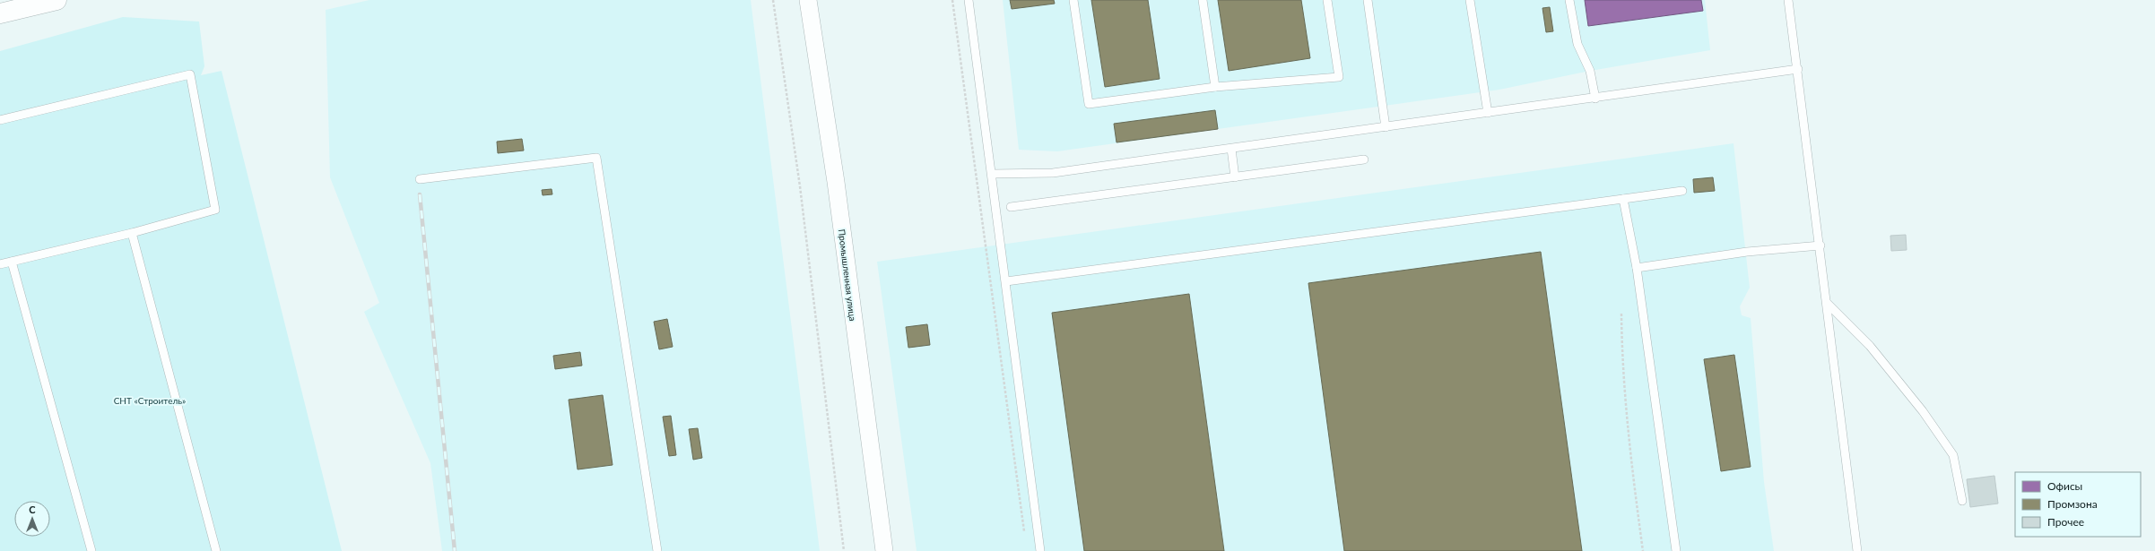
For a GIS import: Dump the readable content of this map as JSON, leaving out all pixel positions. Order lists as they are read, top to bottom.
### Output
{
  "streets": {
    "street": ["Промышленная улица"]
  },
  "parks": ["СНТ «Строитель»"],
  "legend": ["Офисы", "Промзона", "Прочее"],
  "north": "top"
}
